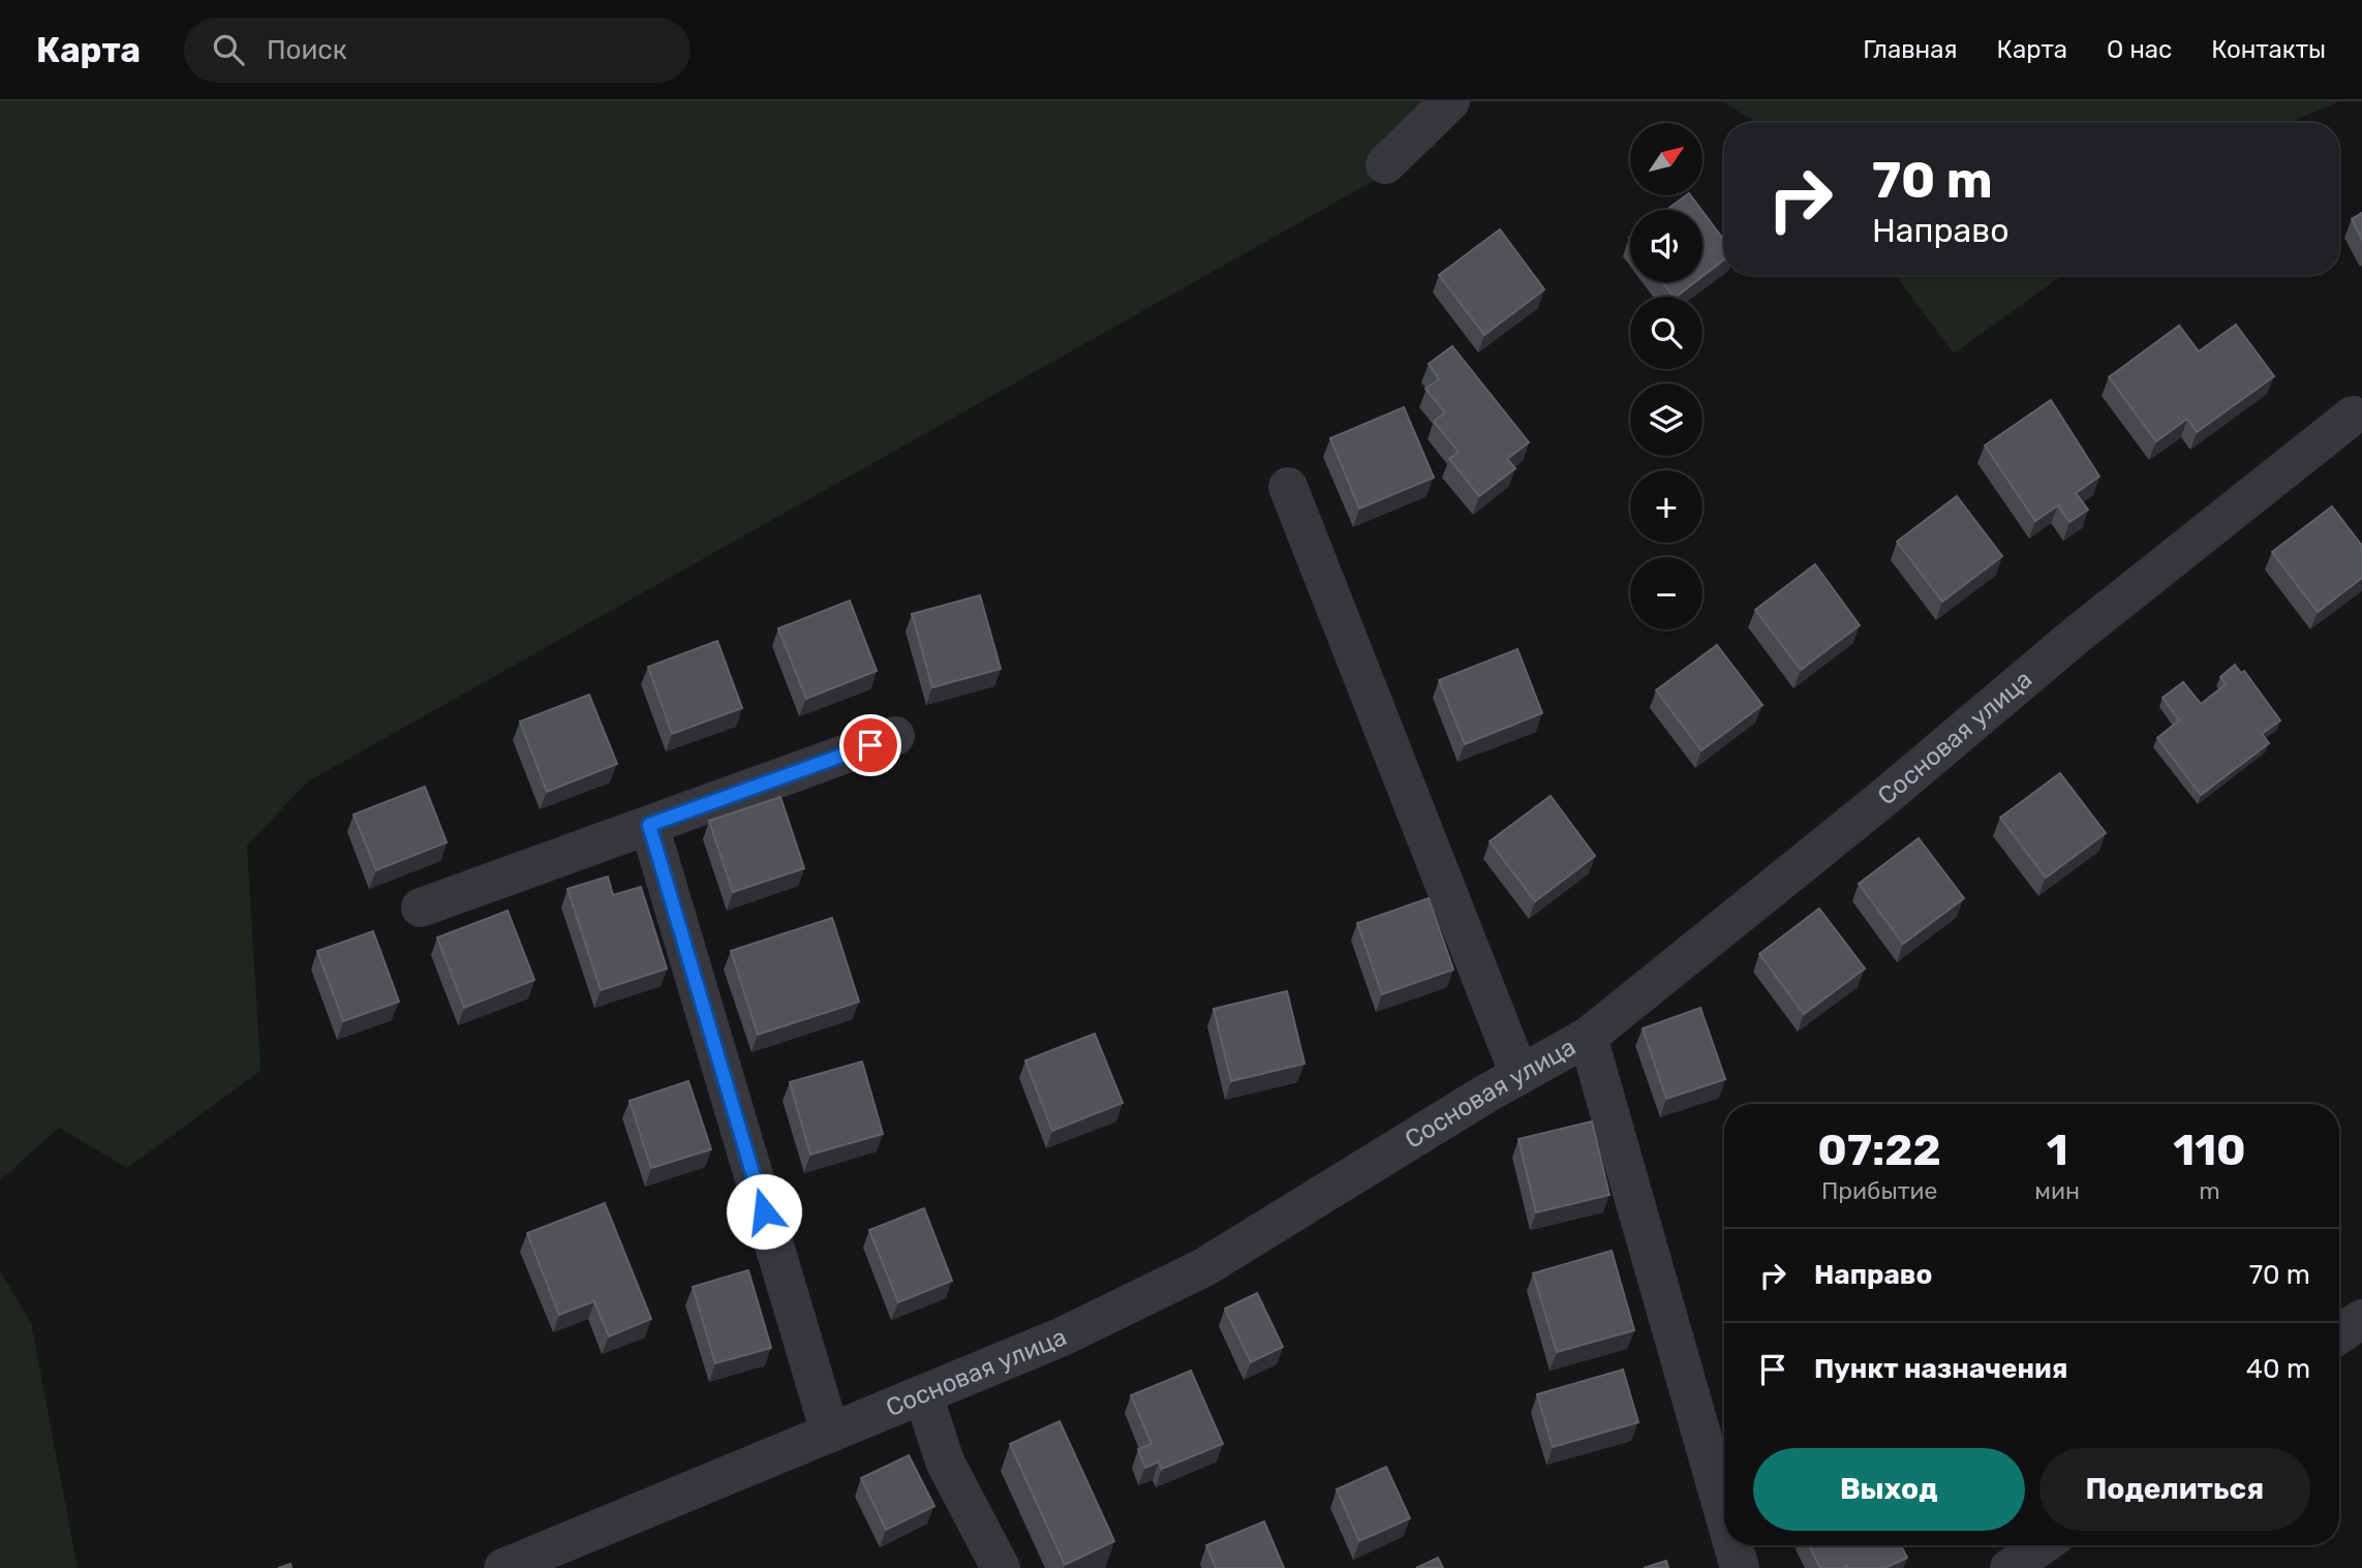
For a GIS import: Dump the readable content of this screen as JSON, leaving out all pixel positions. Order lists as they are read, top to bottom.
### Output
{
  "streets": {
    "street": ["Сосновая улица"]
  },
  "north": "top right",
  "page": {
    "header": "Карта",
    "search": "Поиск",
    "nav": [
      "Главная",
      "Карта",
      "О нас",
      "Контакты"
    ],
    "map_buttons": ["+", "−"],
    "turn": ["70 m", "Направо"],
    "eta": [
      "07:22",
      "Прибытие",
      "1",
      "мин",
      "110",
      "m"
    ],
    "list": [
      {
        "name": "Направо",
        "value": "70 m"
      },
      {
        "name": "Пункт назначения",
        "value": "40 m"
      }
    ],
    "buttons": ["Выход", "Поделиться"]
  }
}
